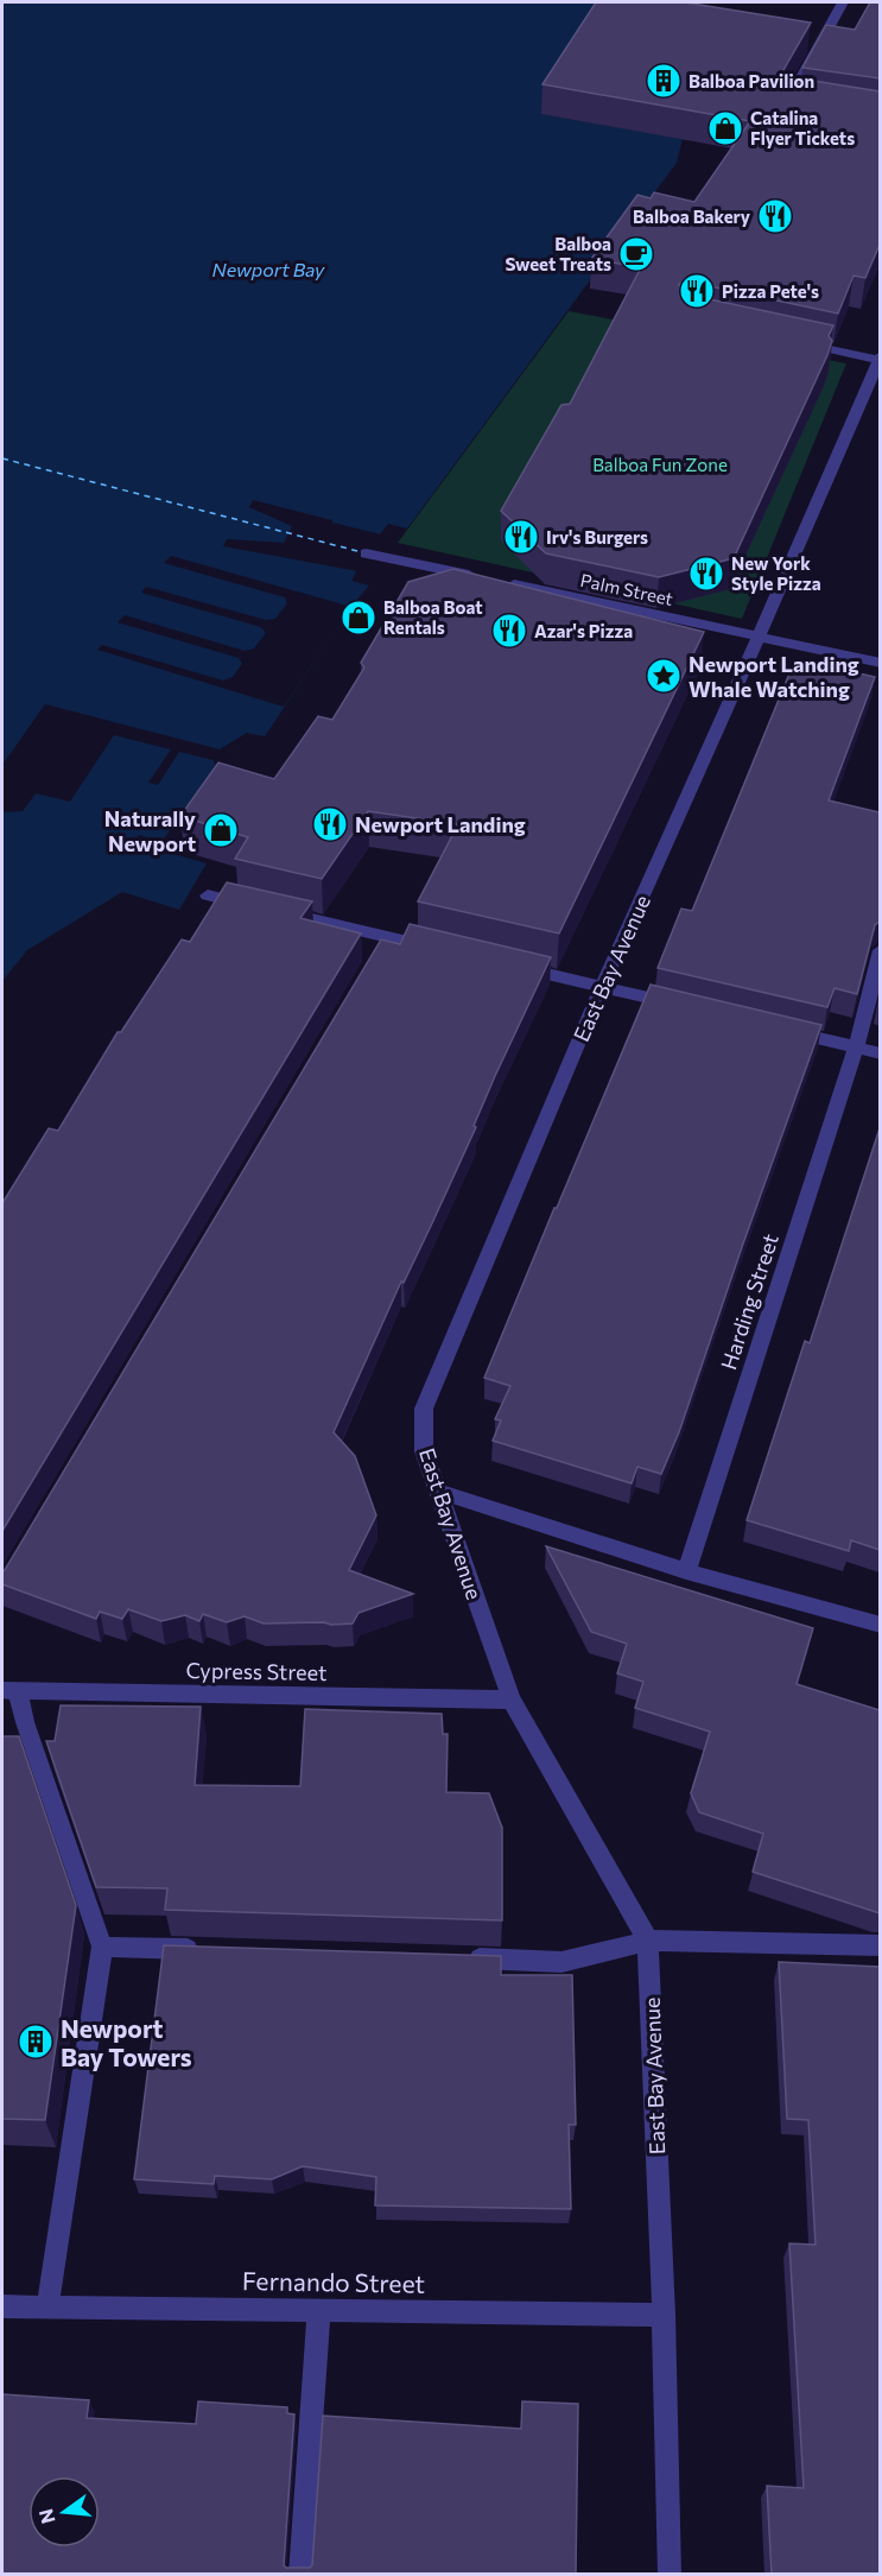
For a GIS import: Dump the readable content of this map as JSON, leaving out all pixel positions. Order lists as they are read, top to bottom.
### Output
{
  "streets": {
    "street": [
      "Palm Street",
      "East Bay Avenue",
      "Harding Street",
      "Cypress Street",
      "Fernando Street"
    ]
  },
  "crossings": [
    ["Palm Street", "East Bay Avenue"],
    ["East Bay Avenue", "Cypress Street"],
    ["East Bay Avenue", "Fernando Street"]
  ],
  "water": ["Newport Bay"],
  "parks": ["Balboa Fun Zone"],
  "places": {
    "building": ["Balboa Pavilion", "Newport Bay Towers"],
    "shop": ["Catalina Flyer Tickets", "Balboa Boat Rentals", "Naturally Newport"],
    "restaurant": [
      "Balboa Bakery",
      "Pizza Pete's",
      "Irv's Burgers",
      "New York Style Pizza",
      "Azar's Pizza",
      "Newport Landing"
    ],
    "cafe": ["Balboa Sweet Treats"],
    "place": ["Newport Landing Whale Watching"]
  },
  "north": "left"
}
